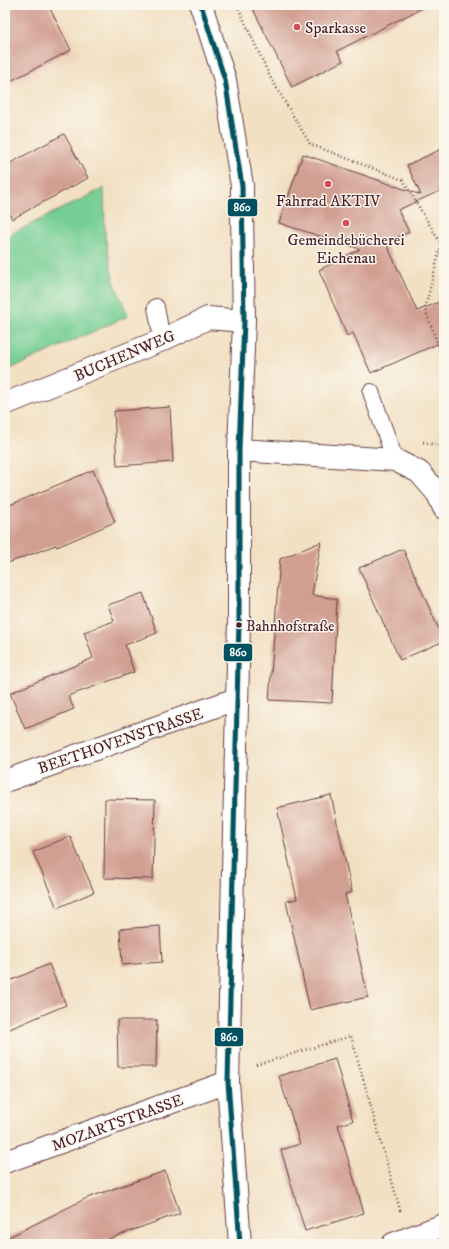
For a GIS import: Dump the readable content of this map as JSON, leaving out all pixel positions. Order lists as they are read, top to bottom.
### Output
{
  "streets": {
    "main road": ["BUCHENWEG", "BEETHOVENSTRASSE", "MOZARTSTRASSE"]
  },
  "places": [
    "Sparkasse",
    "Fahrrad AKTIV",
    "Gemeindebücherei Eichenau",
    "Bahnhofstraße"
  ],
  "lines": ["transit line 860"]
}
